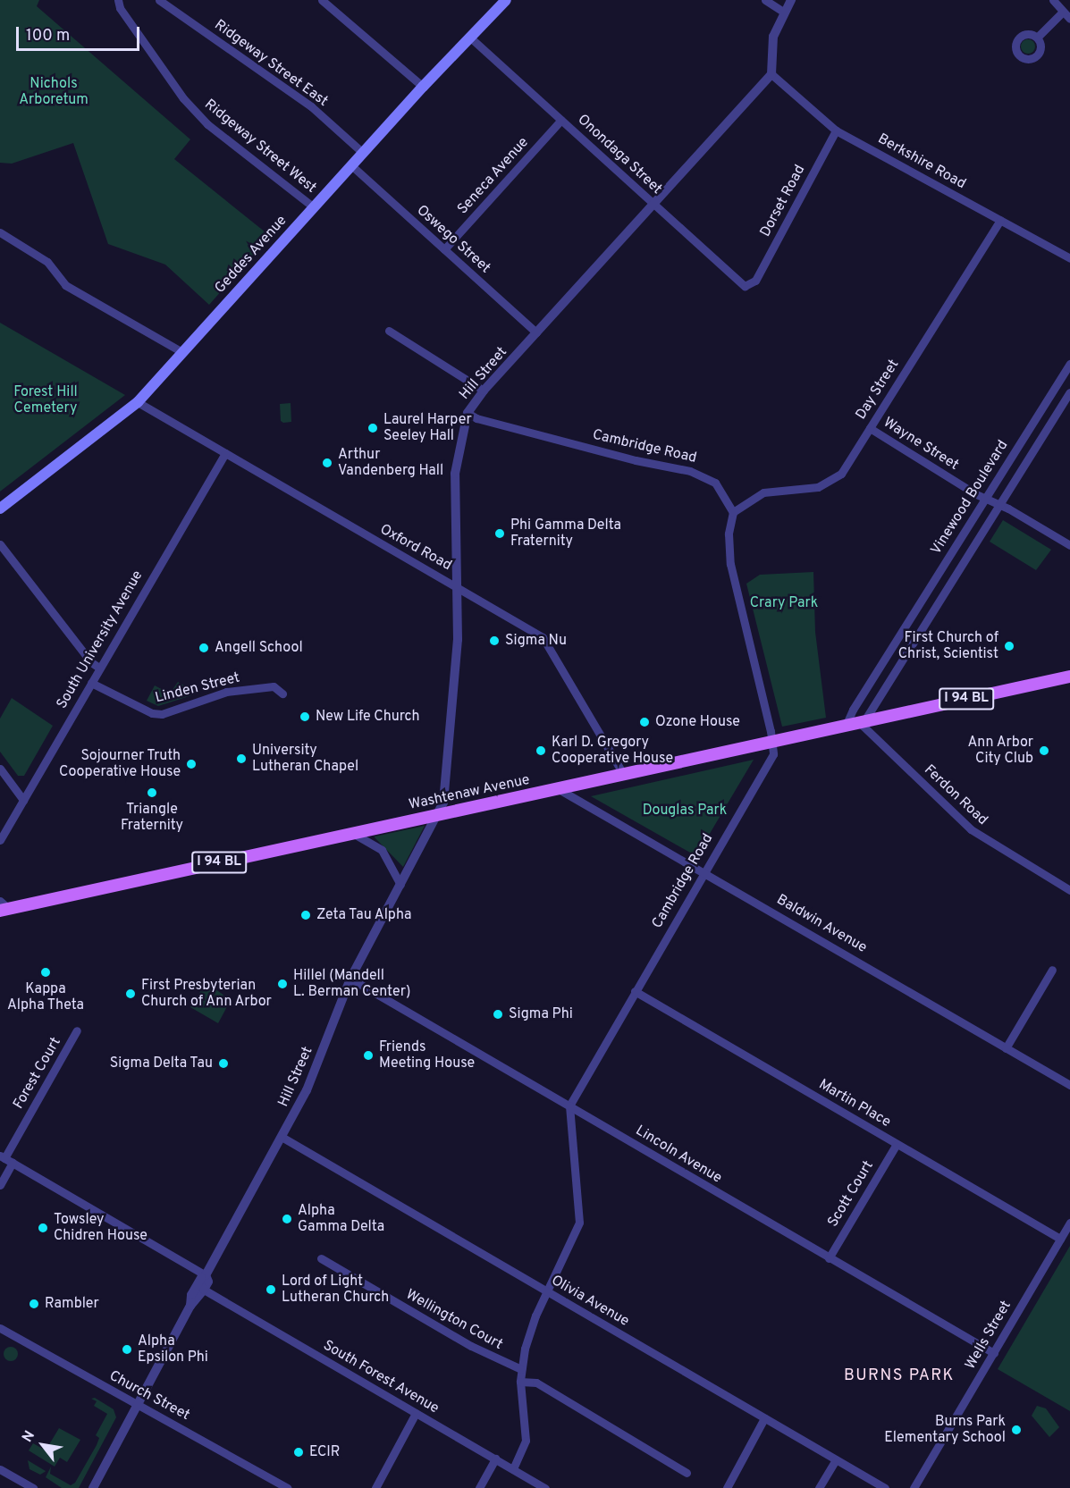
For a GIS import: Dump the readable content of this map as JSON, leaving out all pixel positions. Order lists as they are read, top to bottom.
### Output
{
  "streets": {
    "main road": ["Geddes Avenue", "I 94 BL", "Washtenaw Avenue"],
    "street": [
      "Ridgeway Street East",
      "Ridgeway Street West",
      "Onondaga Street",
      "Berkshire Road",
      "Seneca Avenue",
      "Dorset Road",
      "Oswego Street",
      "Hill Street",
      "Day Street",
      "Wayne Street",
      "Cambridge Road",
      "Vinewood Boulevard",
      "Oxford Road",
      "South University Avenue",
      "Linden Street",
      "Ferdon Road",
      "Baldwin Avenue",
      "Forest Court",
      "Martin Place",
      "Lincoln Avenue",
      "Scott Court",
      "Olivia Avenue",
      "Wellington Court",
      "Wells Street",
      "South Forest Avenue",
      "Church Street"
    ]
  },
  "crossings": [
    ["Ridgeway Street East", "Geddes Avenue"],
    ["Ridgeway Street West", "Geddes Avenue"],
    ["Onondaga Street", "Seneca Avenue"],
    ["Onondaga Street", "Dorset Road"],
    ["Onondaga Street", "Geddes Avenue"],
    ["Onondaga Street", "Hill Street"],
    ["Berkshire Road", "Dorset Road"],
    ["Berkshire Road", "Hill Street"],
    ["Berkshire Road", "Day Street"],
    ["Seneca Avenue", "Oswego Street"],
    ["Oswego Street", "Geddes Avenue"],
    ["Oswego Street", "Hill Street"],
    ["Geddes Avenue", "Oxford Road"],
    ["Hill Street", "Cambridge Road"],
    ["Hill Street", "Oxford Road"],
    ["Hill Street", "Washtenaw Avenue"],
    ["Hill Street", "Lincoln Avenue"],
    ["Hill Street", "Olivia Avenue"],
    ["Hill Street", "South Forest Avenue"],
    ["Hill Street", "Church Street"],
    ["Day Street", "Wayne Street"],
    ["Day Street", "Cambridge Road"],
    ["Wayne Street", "Vinewood Boulevard"],
    ["Cambridge Road", "Washtenaw Avenue"],
    ["Cambridge Road", "Baldwin Avenue"],
    ["Cambridge Road", "Martin Place"],
    ["Cambridge Road", "Lincoln Avenue"],
    ["Vinewood Boulevard", "Washtenaw Avenue"],
    ["Vinewood Boulevard", "Ferdon Road"],
    ["Oxford Road", "South University Avenue"],
    ["Oxford Road", "Washtenaw Avenue"],
    ["South University Avenue", "Linden Street"],
    ["Washtenaw Avenue", "Ferdon Road"],
    ["Washtenaw Avenue", "Baldwin Avenue"],
    ["Martin Place", "Scott Court"],
    ["Martin Place", "Wells Street"],
    ["Lincoln Avenue", "Scott Court"],
    ["Lincoln Avenue", "Wells Street"]
  ],
  "districts": ["BURNS PARK"],
  "parks": [
    "Nichols Arboretum",
    "Forest Hill Cemetery",
    "Crary Park",
    "Douglas Park"
  ],
  "places": [
    "Laurel Harper Seeley Hall",
    "Arthur Vandenberg Hall",
    "Phi Gamma Delta Fraternity",
    "Sigma Nu",
    "First Church of Christ, Scientist",
    "Angell School",
    "New Life Church",
    "Ozone House",
    "Karl D. Gregory Cooperative House",
    "Ann Arbor City Club",
    "University Lutheran Chapel",
    "Sojourner Truth Cooperative House",
    "Triangle Fraternity",
    "Zeta Tau Alpha",
    "Kappa Alpha Theta",
    "Hillel (Mandell L. Berman Center)",
    "First Presbyterian Church of Ann Arbor",
    "Sigma Phi",
    "Friends Meeting House",
    "Sigma Delta Tau",
    "Alpha Gamma Delta",
    "Towsley Chidren House",
    "Lord of Light Lutheran Church",
    "Rambler",
    "Alpha Epsilon Phi",
    "Burns Park Elementary School",
    "ECIR"
  ],
  "scale_bar": "100 m",
  "north": "top left"
}
